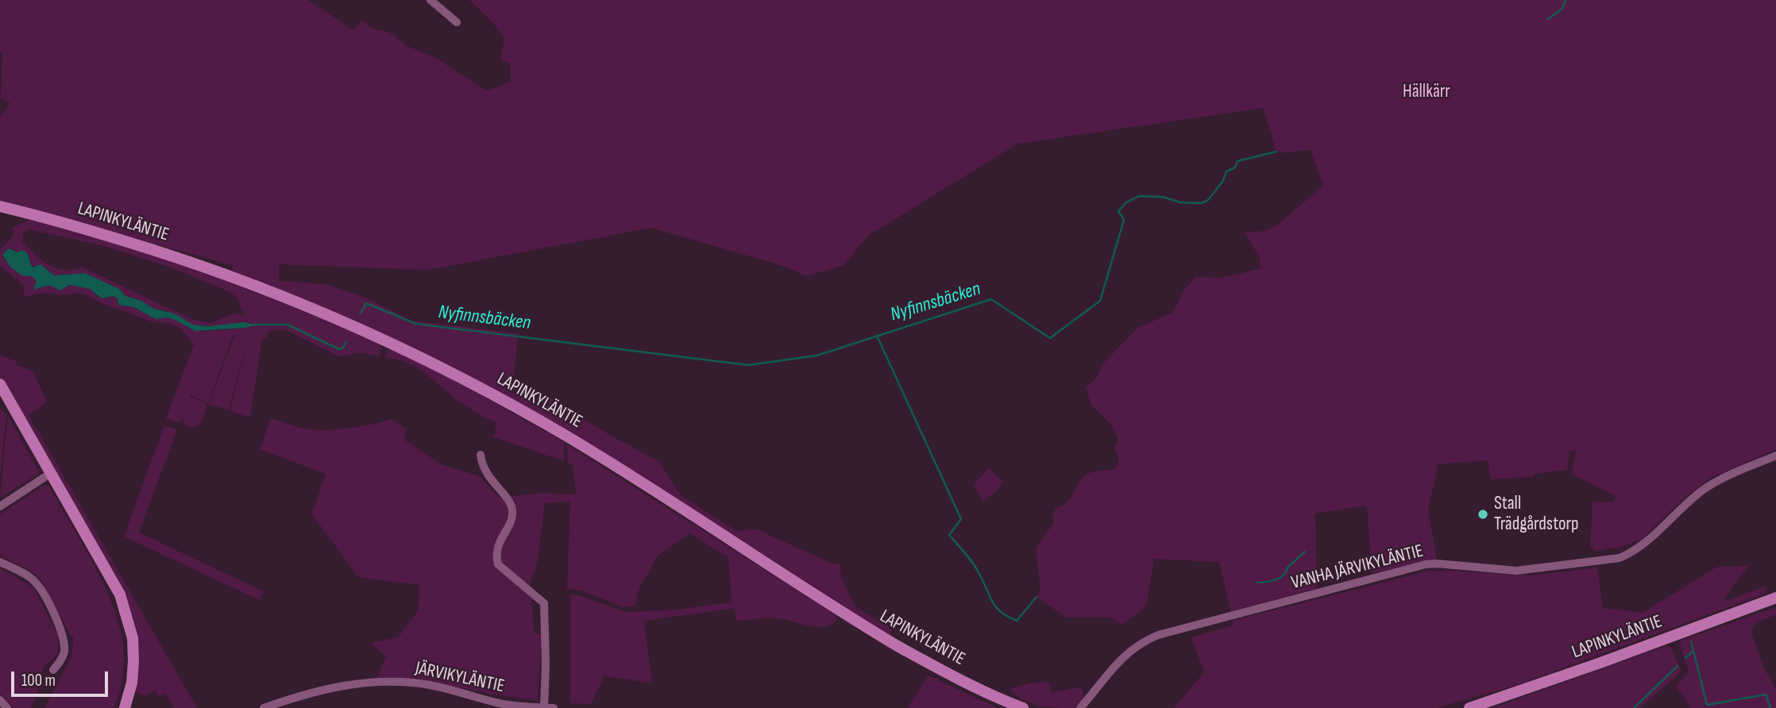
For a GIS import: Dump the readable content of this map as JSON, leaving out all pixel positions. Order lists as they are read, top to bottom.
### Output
{
  "streets": {
    "main road": ["LAPINKYLÄNTIE"],
    "street": ["VANHA JÄRVIKYLÄNTIE", "JÄRVIKYLÄNTIE"]
  },
  "water": ["Nyfinnsbäcken"],
  "parks": ["Hällkärr"],
  "places": ["Stall Trädgårdstorp"],
  "scale_bar": "100 m"
}
